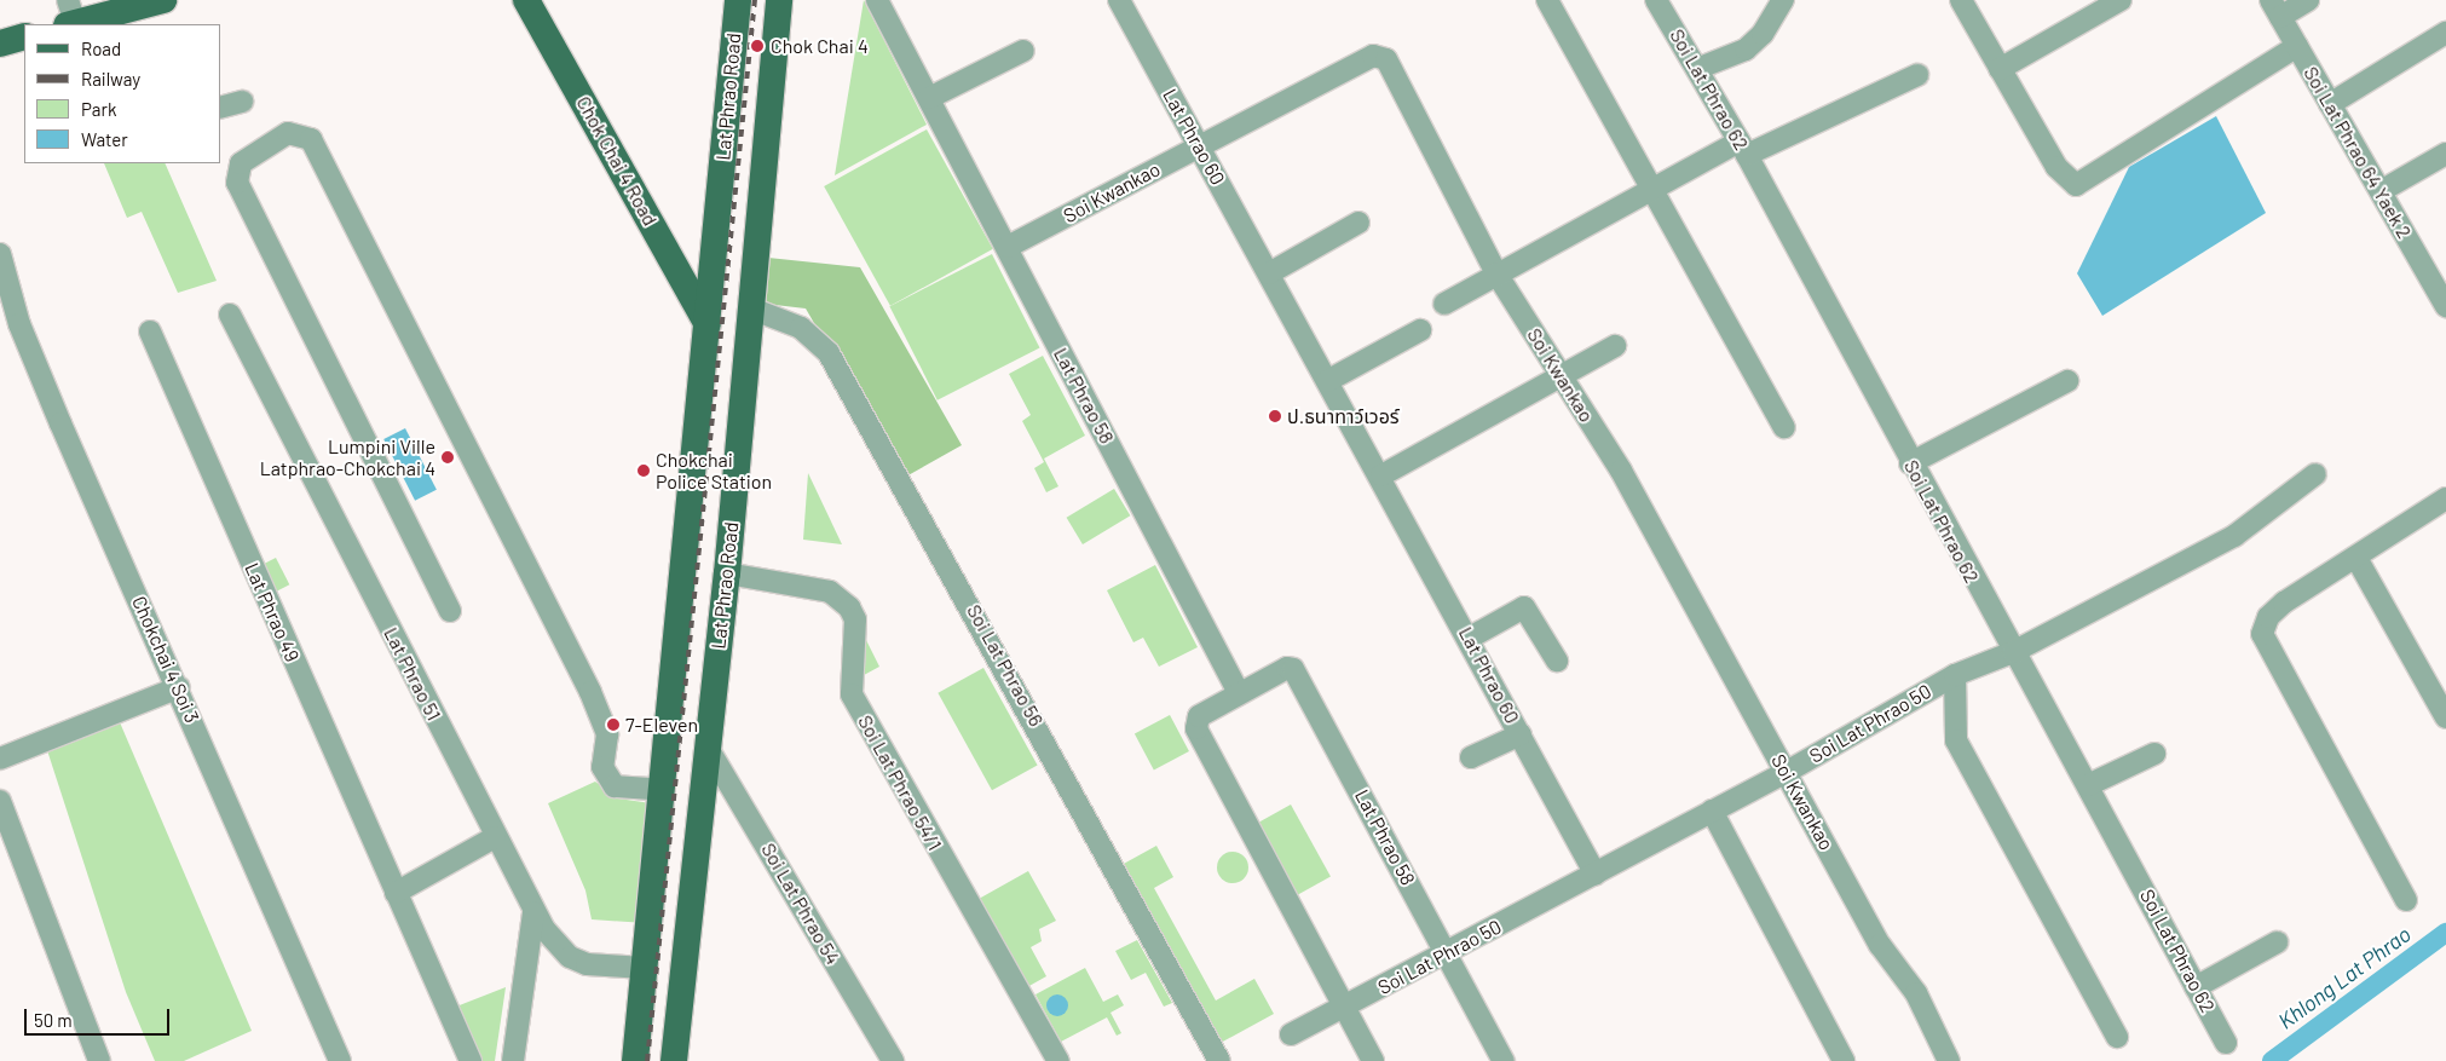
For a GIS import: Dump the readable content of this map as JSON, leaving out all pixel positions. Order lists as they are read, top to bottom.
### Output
{
  "streets": {
    "main road": ["Lat Phrao Road", "Chok Chai 4 Road"],
    "street": [
      "Soi Lat Phrao 62",
      "Lat Phrao 60",
      "Soi Lat Phrao 64 Yaek 2",
      "Soi Kwankao",
      "Lat Phrao 58",
      "Lat Phrao 49",
      "Chokchai 4 Soi 3",
      "Soi Lat Phrao 56",
      "Lat Phrao 51",
      "Soi Lat Phrao 50",
      "Soi Lat Phrao 54/1",
      "Soi Lat Phrao 54"
    ]
  },
  "crossings": [
    ["Soi Lat Phrao 62", "Soi Lat Phrao 50"],
    ["Lat Phrao Road", "Chok Chai 4 Road"],
    ["Lat Phrao Road", "Soi Lat Phrao 56"],
    ["Lat Phrao Road", "Lat Phrao 51"],
    ["Lat Phrao Road", "Soi Lat Phrao 54/1"],
    ["Lat Phrao Road", "Soi Lat Phrao 54"],
    ["Lat Phrao 60", "Soi Kwankao"],
    ["Lat Phrao 60", "Soi Lat Phrao 50"],
    ["Soi Kwankao", "Lat Phrao 58"],
    ["Soi Kwankao", "Soi Lat Phrao 50"],
    ["Lat Phrao 58", "Soi Lat Phrao 50"]
  ],
  "water": ["Khlong Lat Phrao"],
  "places": [
    "Chok Chai 4",
    "ป.ธนาทาว์เวอร์",
    "Lumpini Ville Latphrao-Chokchai 4",
    "Chokchai Police Station",
    "7-Eleven"
  ],
  "legend": [
    "Road",
    "Railway",
    "Park",
    "Water"
  ],
  "scale_bar": "50 m"
}
